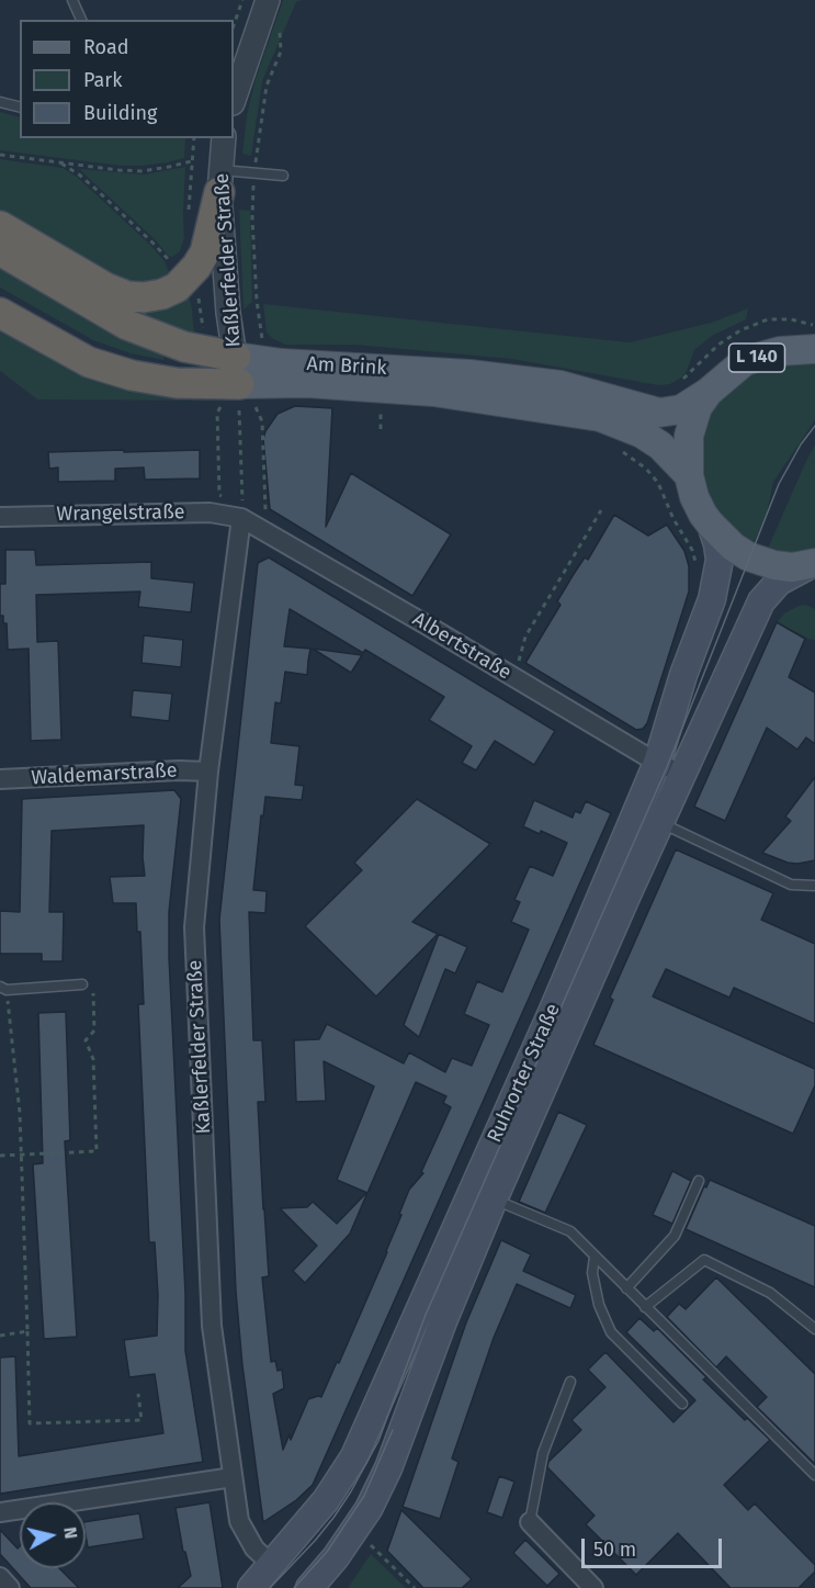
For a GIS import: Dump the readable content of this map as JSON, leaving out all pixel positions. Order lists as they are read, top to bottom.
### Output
{
  "streets": {
    "highway": ["Am Brink"],
    "main road": ["L 140", "Ruhrorter Straße"],
    "street": [
      "Kaßlerfelder Straße",
      "Wrangelstraße",
      "Albertstraße",
      "Waldemarstraße"
    ]
  },
  "crossings": [
    ["Kaßlerfelder Straße", "Am Brink"],
    ["Kaßlerfelder Straße", "Wrangelstraße"],
    ["Kaßlerfelder Straße", "Albertstraße"],
    ["Kaßlerfelder Straße", "Waldemarstraße"],
    ["Kaßlerfelder Straße", "Ruhrorter Straße"],
    ["Am Brink", "Ruhrorter Straße"],
    ["Wrangelstraße", "Albertstraße"],
    ["Albertstraße", "Ruhrorter Straße"]
  ],
  "legend": ["Road", "Park", "Building"],
  "scale_bar": "50 m",
  "north": "right"
}
